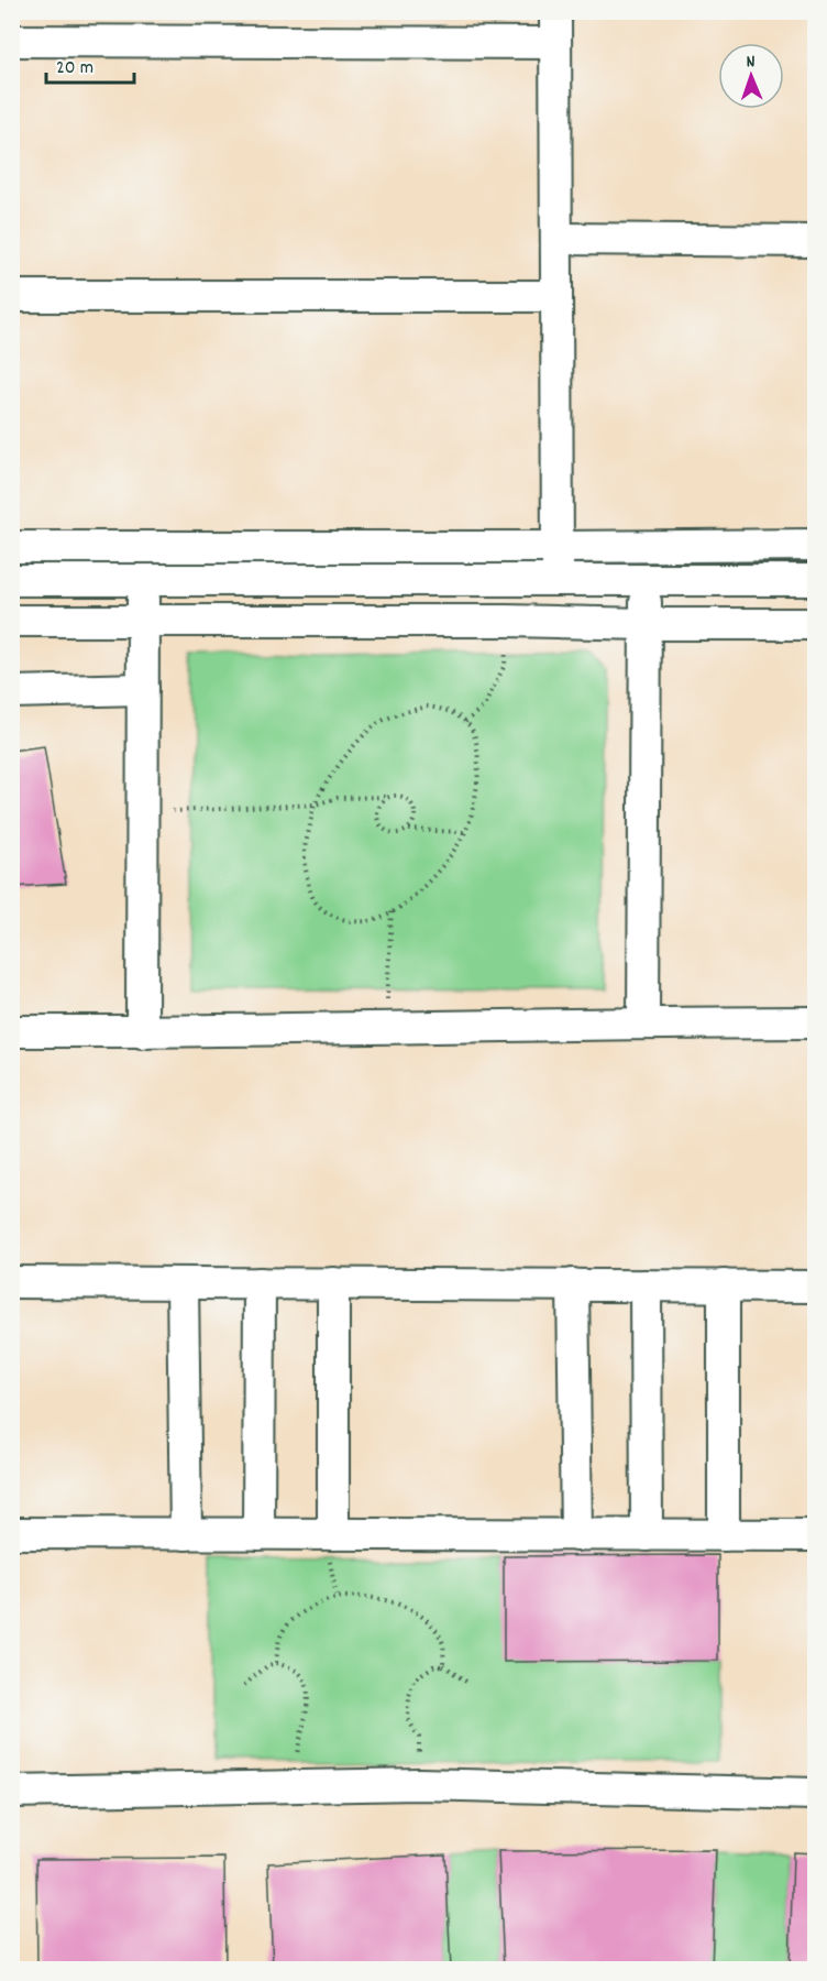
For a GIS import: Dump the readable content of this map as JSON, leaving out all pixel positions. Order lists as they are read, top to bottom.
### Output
{
  "scale_bar": "20 m",
  "north": "top"
}
